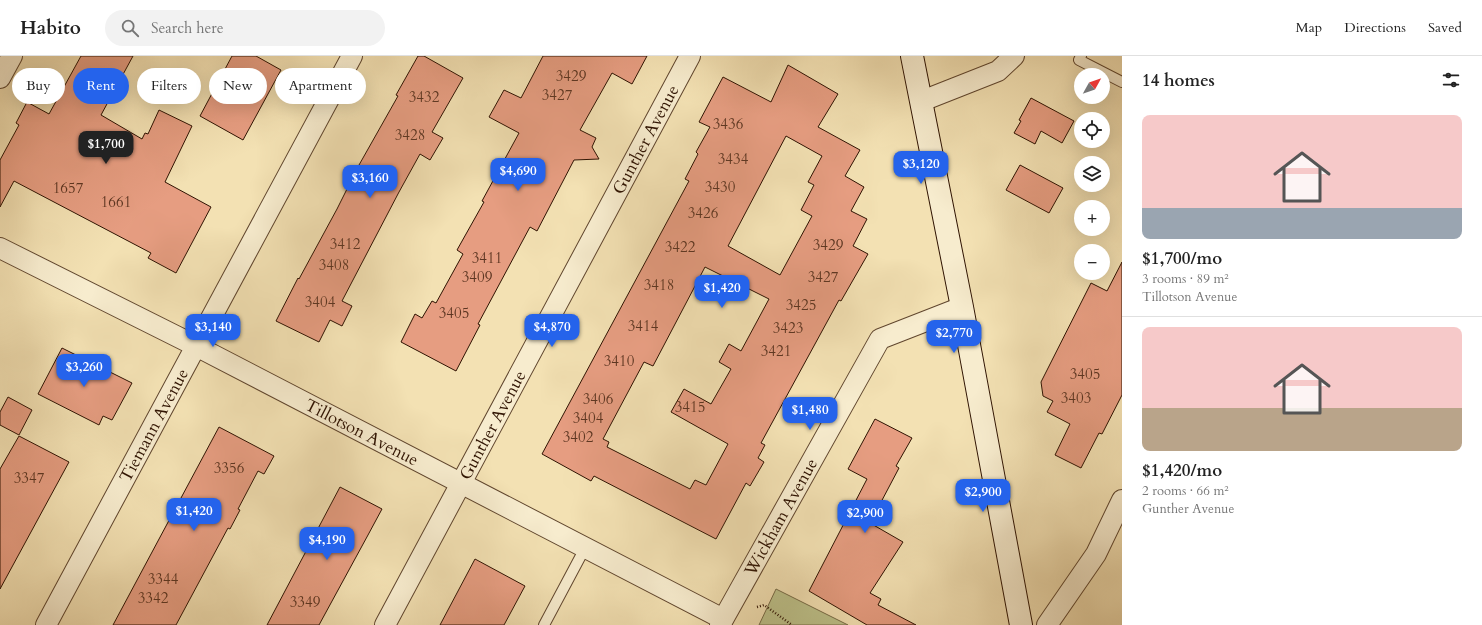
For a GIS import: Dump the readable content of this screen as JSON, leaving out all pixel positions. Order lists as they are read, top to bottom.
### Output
{
  "streets": {
    "street": [
      "Gunther Avenue",
      "Tiemann Avenue",
      "Tillotson Avenue",
      "Wickham Avenue"
    ]
  },
  "crossings": [
    ["Gunther Avenue", "Tillotson Avenue"],
    ["Tiemann Avenue", "Tillotson Avenue"],
    ["Tillotson Avenue", "Wickham Avenue"]
  ],
  "house_numbers": [
    "3429",
    "3427",
    "3432",
    "3436",
    "3428",
    "3434",
    "3430",
    "1657",
    "1661",
    "3426",
    "3412",
    "3429",
    "3422",
    "3411",
    "3408",
    "3409",
    "3427",
    "3418",
    "3404",
    "3425",
    "3405",
    "3414",
    "3423",
    "3421",
    "3410",
    "3405",
    "3403",
    "3406",
    "3415",
    "3404",
    "3402",
    "3356",
    "3347",
    "3344",
    "3342",
    "3349"
  ],
  "north": "top right",
  "page": {
    "header": "Habito",
    "search": "Search here",
    "nav": ["Map", "Directions", "Saved"],
    "heading": "14 homes",
    "map_buttons": ["+", "−"],
    "chip": [
      "Buy",
      "Rent",
      "Filters",
      "New",
      "Apartment"
    ],
    "list": [
      {
        "name": "$1,700/mo",
        "note": "3 rooms · 89 m² · Tillotson Avenue"
      },
      {
        "name": "$1,420/mo",
        "note": "2 rooms · 66 m² · Gunther Avenue"
      }
    ],
    "price": [
      "$1,700",
      "$3,120",
      "$4,690",
      "$3,160",
      "$1,420",
      "$3,140",
      "$4,870",
      "$2,770",
      "$3,260",
      "$1,480",
      "$2,900",
      "$1,420",
      "$2,900",
      "$4,190"
    ]
  }
}
